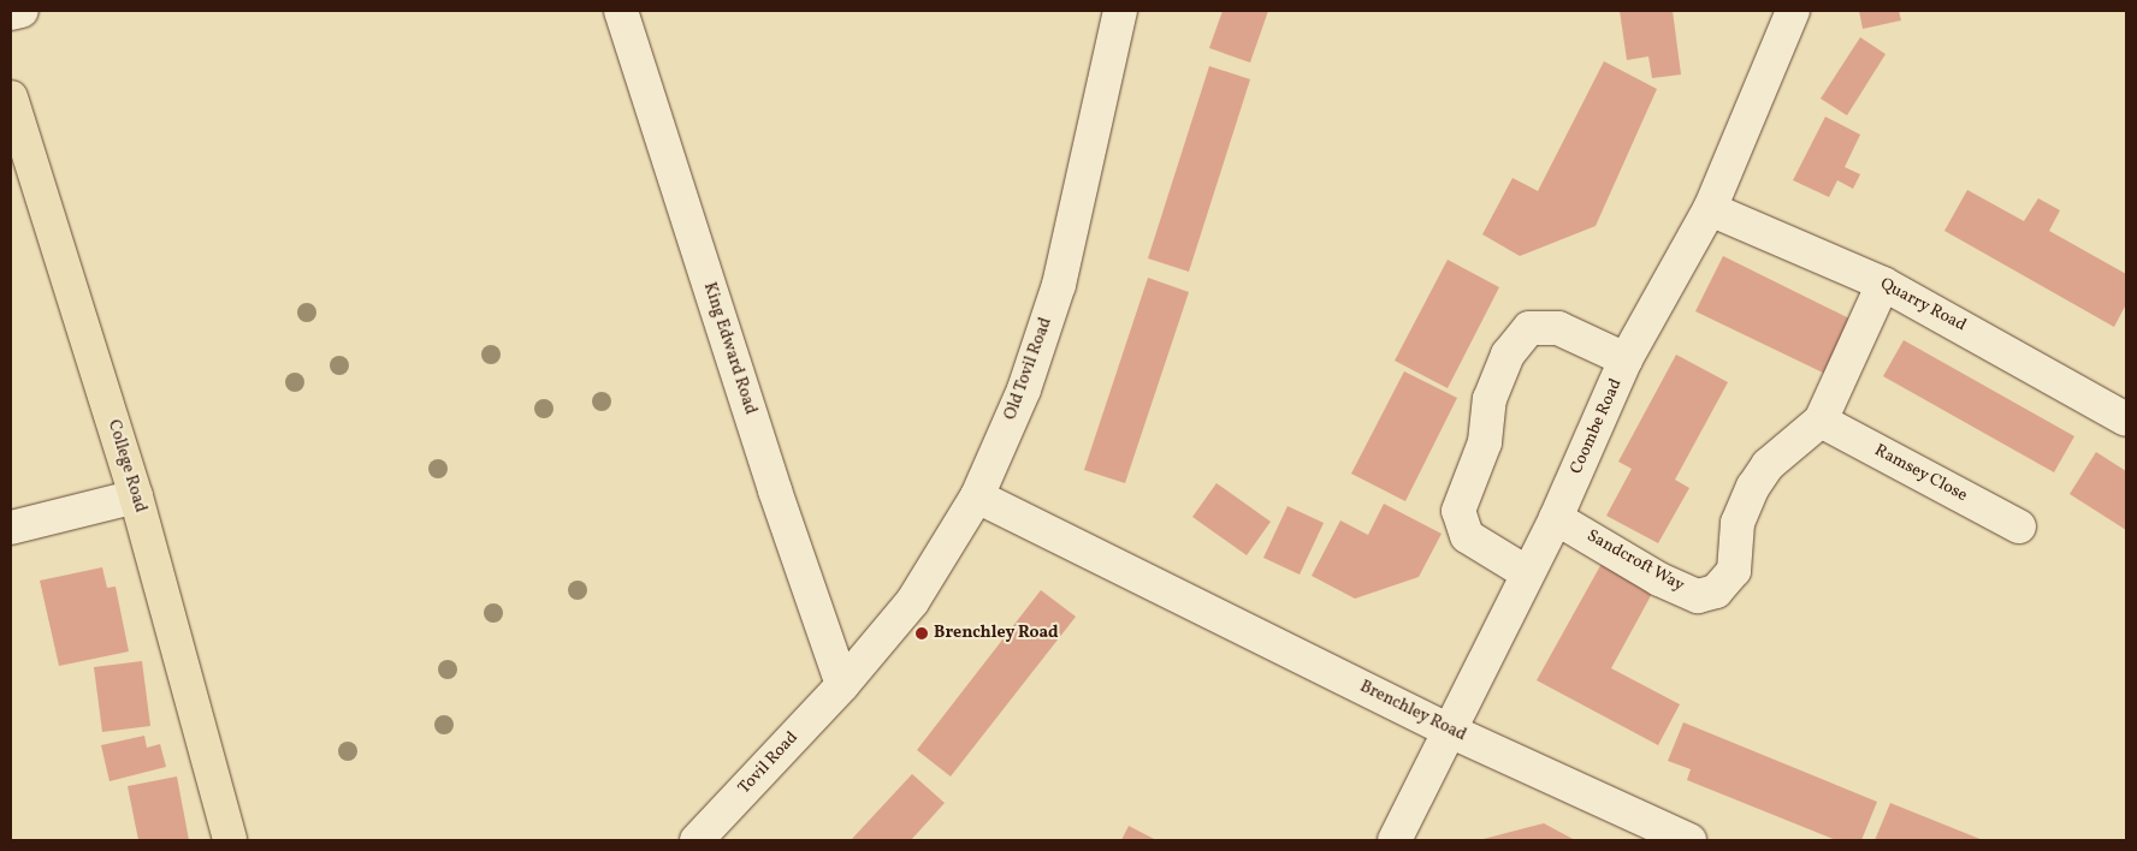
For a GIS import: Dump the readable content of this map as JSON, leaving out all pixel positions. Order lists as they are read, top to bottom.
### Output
{
  "streets": {
    "main road": ["College Road"],
    "street": [
      "Quarry Road",
      "King Edward Road",
      "Old Tovil Road",
      "Coombe Road",
      "Ramsey Close",
      "Sandcroft Way",
      "Brenchley Road",
      "Tovil Road"
    ]
  },
  "crossings": [
    ["Quarry Road", "Coombe Road"],
    ["Quarry Road", "Sandcroft Way"],
    ["King Edward Road", "Old Tovil Road"],
    ["King Edward Road", "Tovil Road"],
    ["Old Tovil Road", "Brenchley Road"],
    ["Old Tovil Road", "Tovil Road"],
    ["Coombe Road", "Sandcroft Way"],
    ["Coombe Road", "Brenchley Road"],
    ["Ramsey Close", "Sandcroft Way"]
  ],
  "places": ["Brenchley Road"]
}
